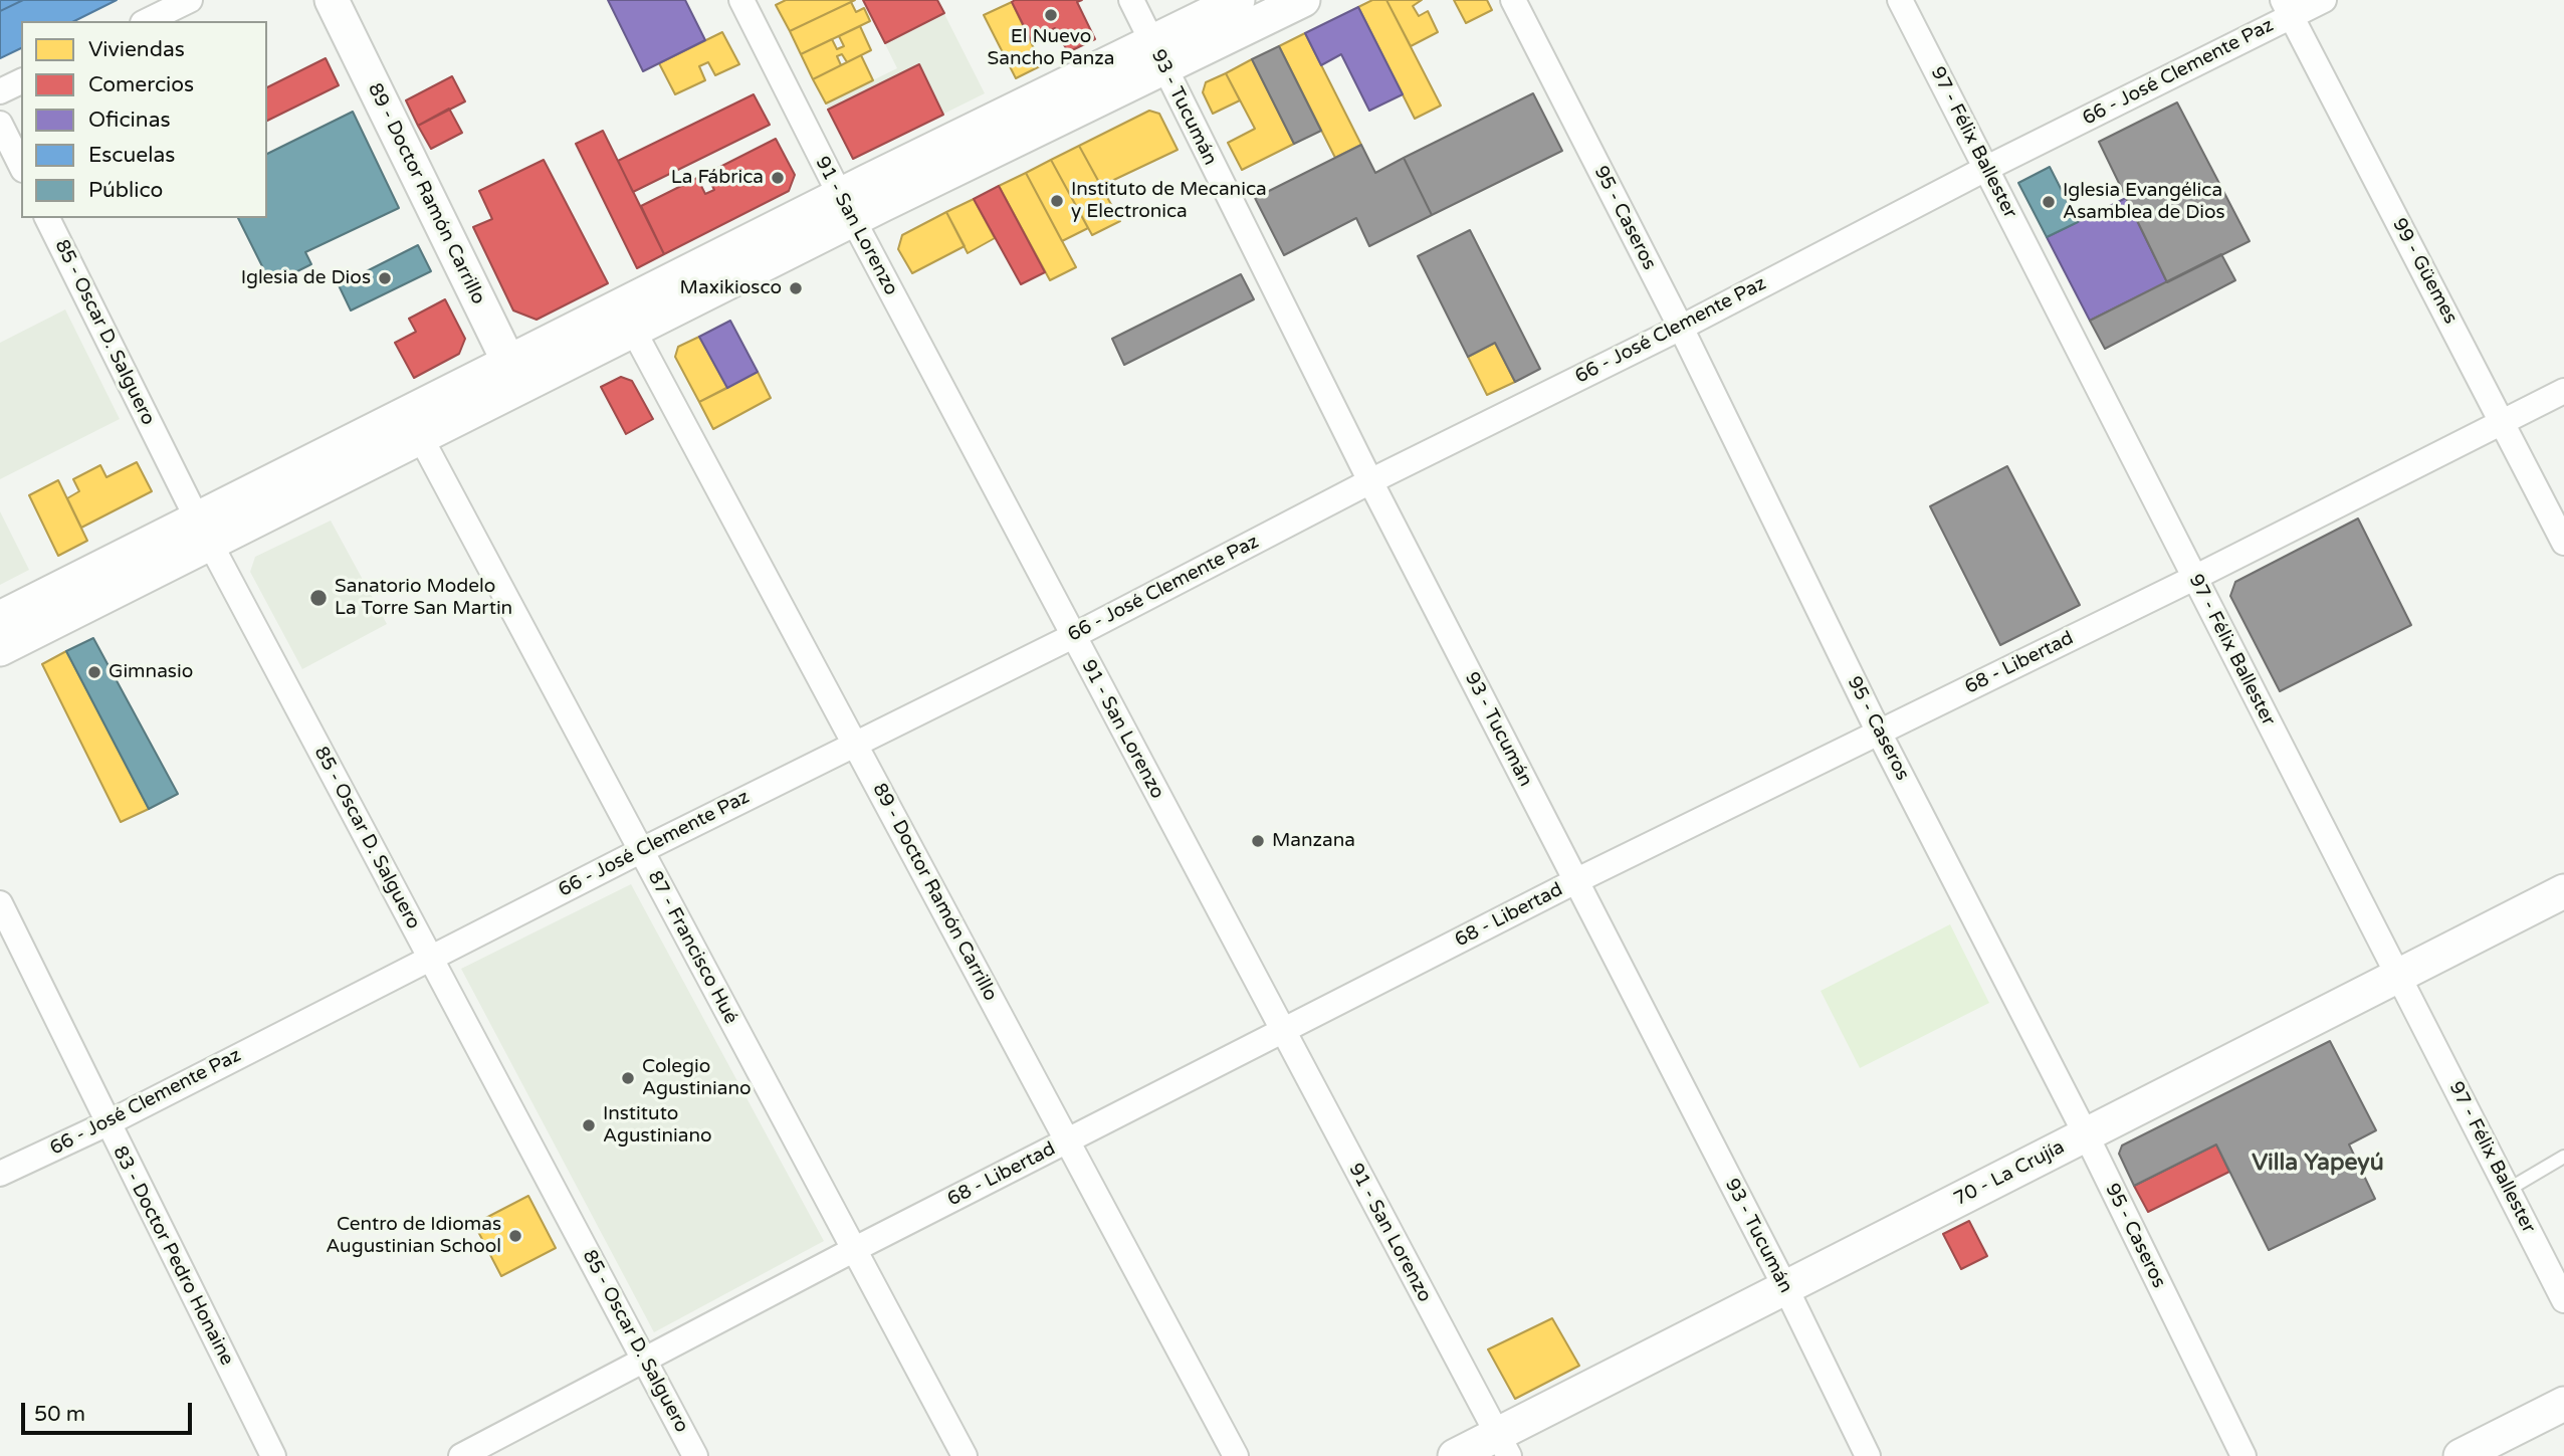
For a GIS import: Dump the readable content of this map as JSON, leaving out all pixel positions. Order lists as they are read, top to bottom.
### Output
{
  "streets": {
    "main road": ["89 - Doctor Ramón Carrillo", "70 - La Crujía"],
    "street": [
      "66 - José Clemente Paz",
      "93 - Tucumán",
      "97 - Félix Ballester",
      "95 - Caseros",
      "91 - San Lorenzo",
      "99 - Güemes",
      "85 - Oscar D. Salguero",
      "68 - Libertad",
      "87 - Francisco Hué",
      "83 - Doctor Pedro Honaine"
    ]
  },
  "crossings": [
    ["66 - José Clemente Paz", "93 - Tucumán"],
    ["66 - José Clemente Paz", "97 - Félix Ballester"],
    ["66 - José Clemente Paz", "89 - Doctor Ramón Carrillo"],
    ["66 - José Clemente Paz", "95 - Caseros"],
    ["66 - José Clemente Paz", "91 - San Lorenzo"],
    ["66 - José Clemente Paz", "99 - Güemes"],
    ["66 - José Clemente Paz", "85 - Oscar D. Salguero"],
    ["66 - José Clemente Paz", "87 - Francisco Hué"],
    ["66 - José Clemente Paz", "83 - Doctor Pedro Honaine"],
    ["93 - Tucumán", "68 - Libertad"],
    ["93 - Tucumán", "70 - La Crujía"],
    ["97 - Félix Ballester", "68 - Libertad"],
    ["97 - Félix Ballester", "70 - La Crujía"],
    ["89 - Doctor Ramón Carrillo", "68 - Libertad"],
    ["95 - Caseros", "68 - Libertad"],
    ["95 - Caseros", "70 - La Crujía"],
    ["91 - San Lorenzo", "68 - Libertad"],
    ["91 - San Lorenzo", "70 - La Crujía"],
    ["99 - Güemes", "68 - Libertad"],
    ["85 - Oscar D. Salguero", "68 - Libertad"],
    ["68 - Libertad", "87 - Francisco Hué"]
  ],
  "districts": ["Villa Yapeyú"],
  "places": [
    "El Nuevo Sancho Panza",
    "La Fábrica",
    "Instituto de Mecanica y Electronica",
    "Iglesia Evangélica Asamblea de Dios",
    "Iglesia de Dios",
    "Maxikiosco",
    "Sanatorio Modelo La Torre San Martin",
    "Gimnasio",
    "Manzana",
    "Colegio Agustiniano",
    "Instituto Agustiniano",
    "Centro de Idiomas Augustinian School"
  ],
  "legend": [
    "Viviendas",
    "Comercios",
    "Oficinas",
    "Escuelas",
    "Público"
  ],
  "scale_bar": "50 m"
}
